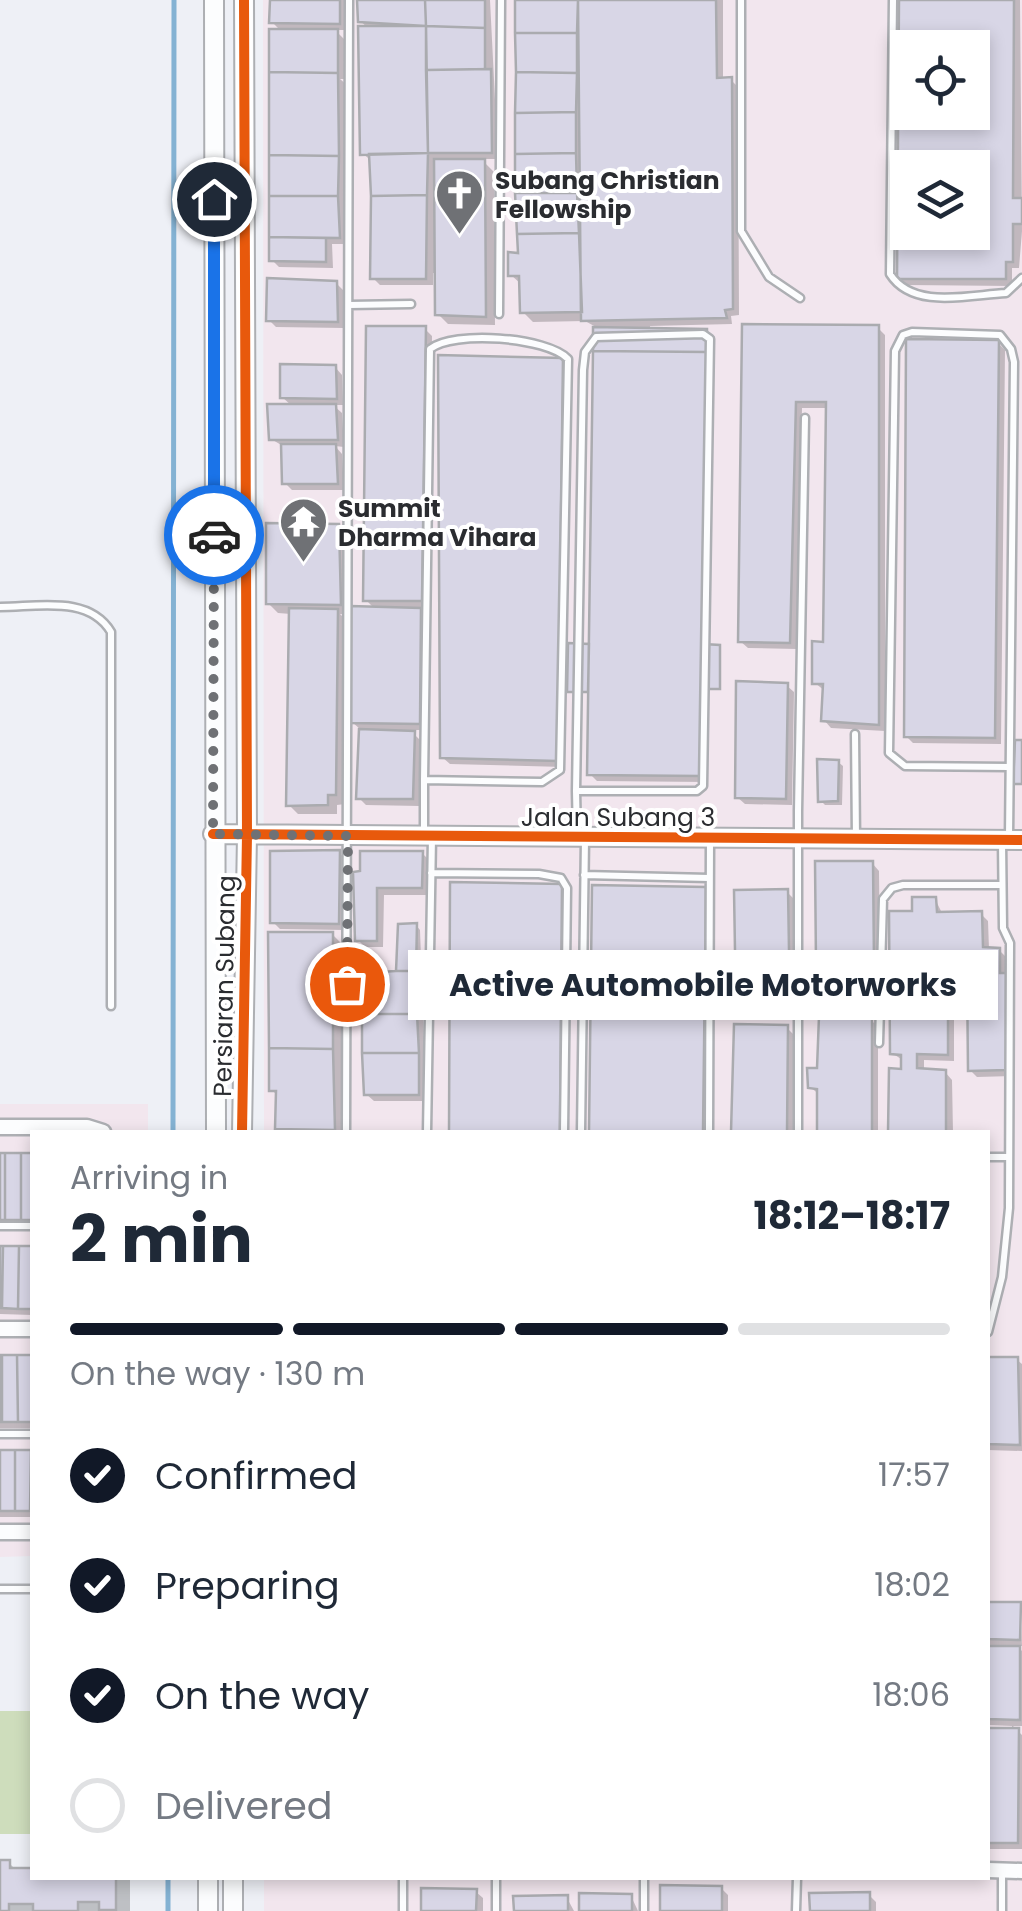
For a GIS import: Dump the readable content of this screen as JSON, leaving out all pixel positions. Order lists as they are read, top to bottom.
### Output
{
  "streets": {
    "street": ["Jalan Subang 3", "Persiaran Subang"]
  },
  "crossings": [
    ["Jalan Subang 3", "Persiaran Subang"]
  ],
  "places": {
    "church": ["Subang Christian Fellowship"],
    "temple": ["Summit Dharma Vihara"],
    "other": ["Active Automobile Motorworks"]
  },
  "page": {
    "bubble": "Active Automobile Motorworks",
    "heading": ["2 min", "Arriving in", "18:12–18:17"],
    "bar": "On the way · 130 m",
    "list": [
      ["Confirmed", "17:57"],
      ["Preparing", "18:02"],
      ["On the way", "18:06"],
      "Delivered"
    ]
  }
}
